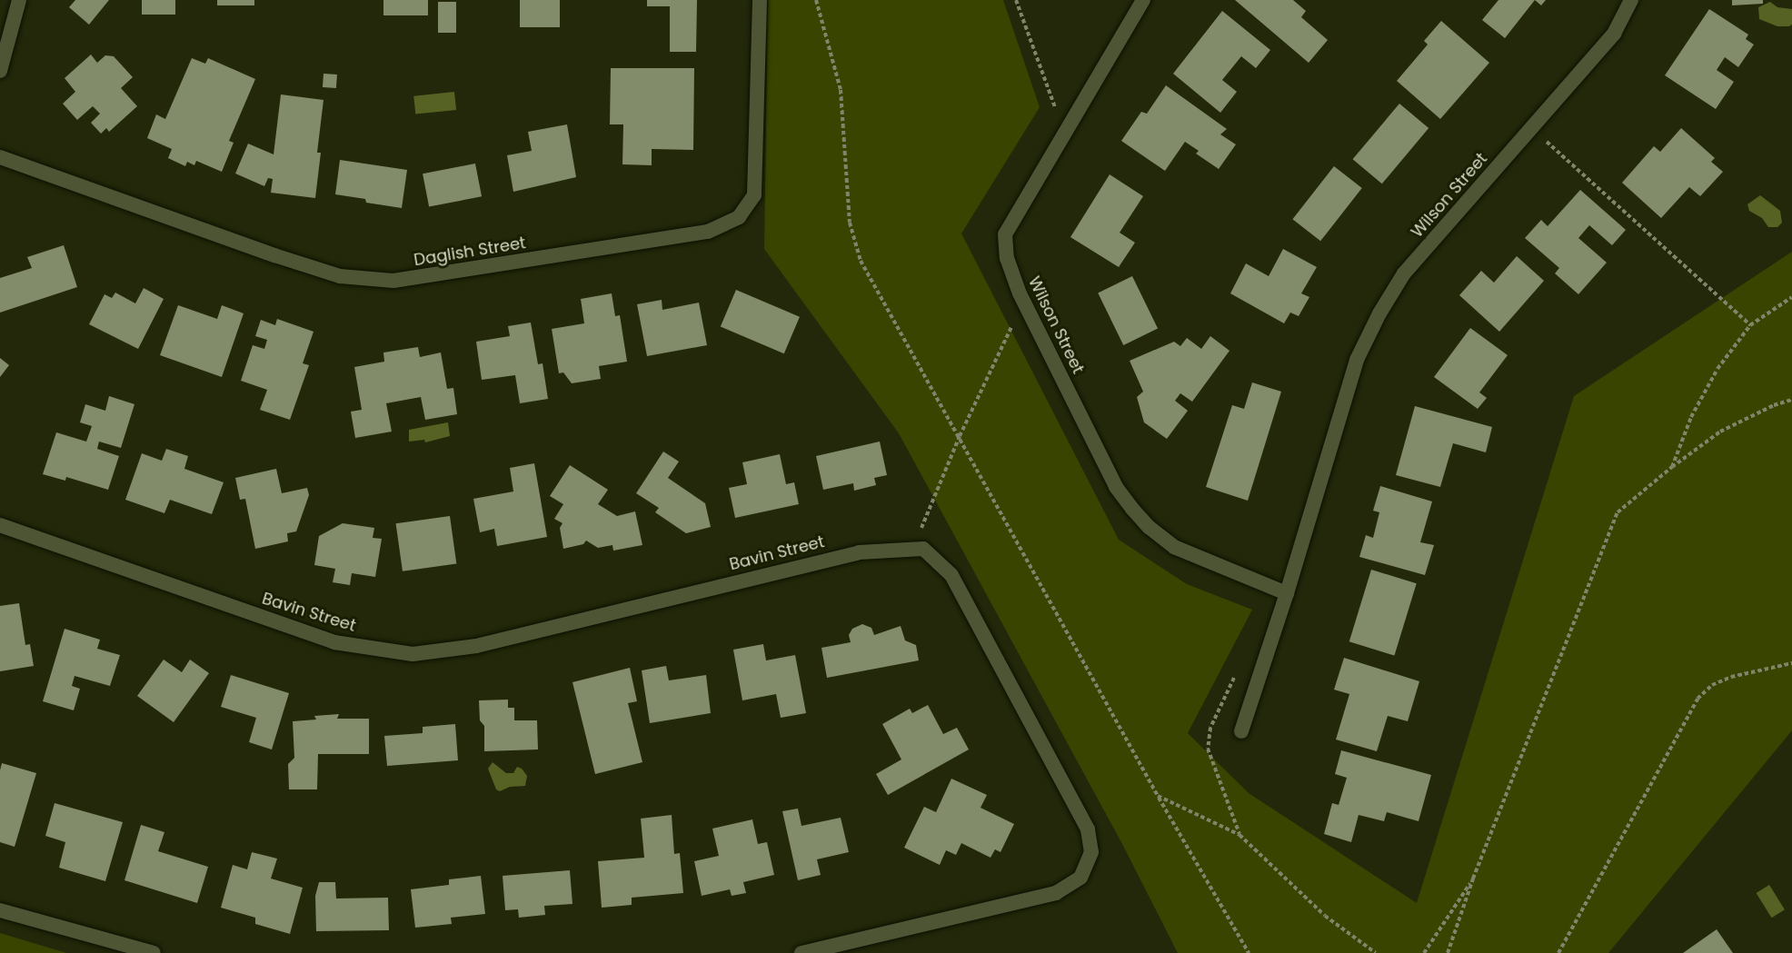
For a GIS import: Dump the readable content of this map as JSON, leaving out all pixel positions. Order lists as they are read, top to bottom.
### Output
{
  "streets": {
    "street": ["Wilson Street", "Daglish Street", "Bavin Street"]
  }
}
